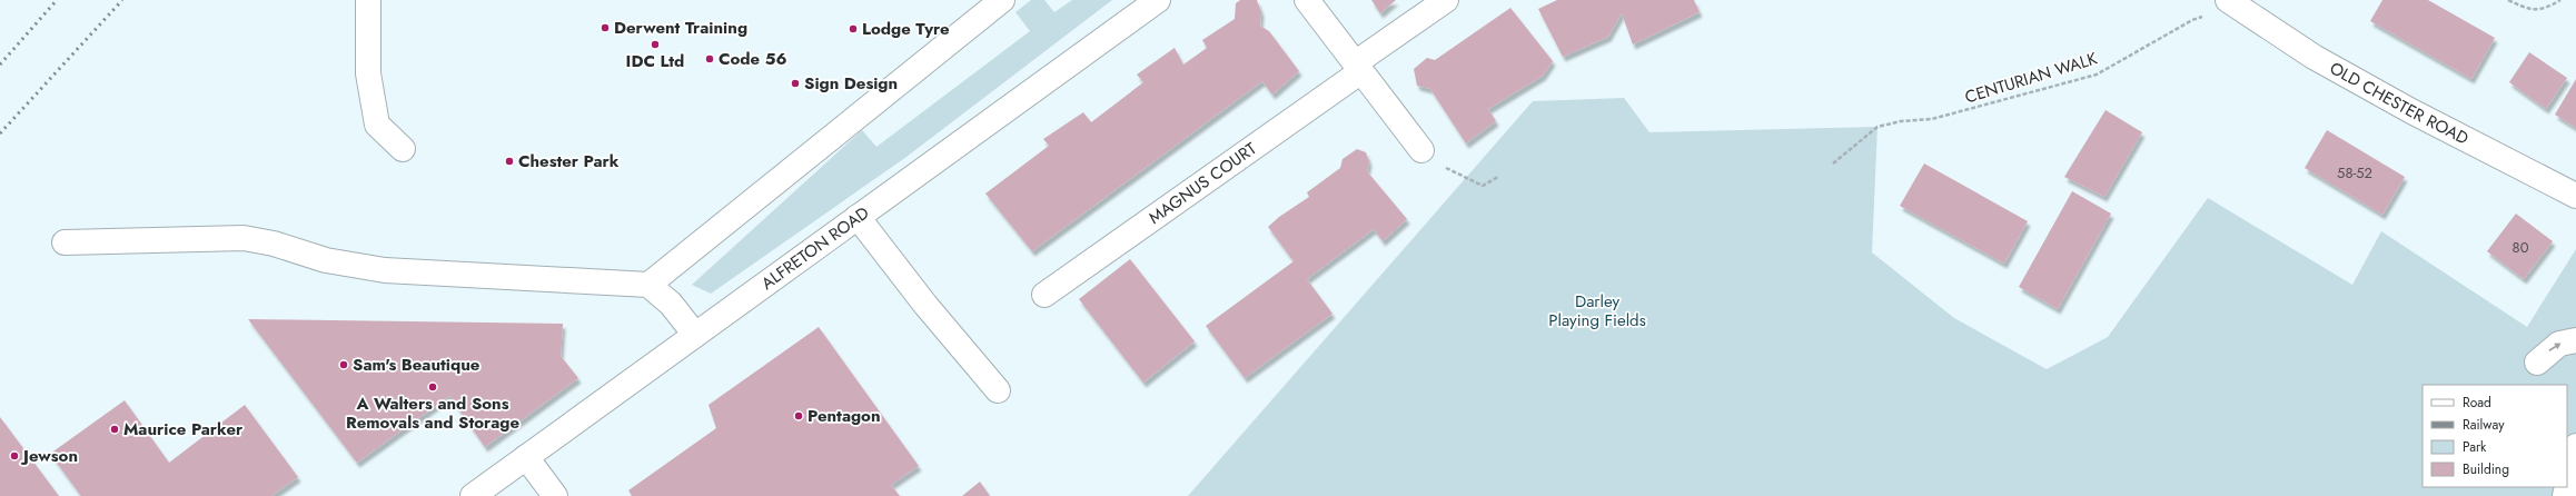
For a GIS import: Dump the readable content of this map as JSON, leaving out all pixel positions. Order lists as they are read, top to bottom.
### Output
{
  "streets": {
    "street": ["OLD CHESTER ROAD", "MAGNUS COURT", "ALFRETON ROAD"],
    "path": ["CENTURIAN WALK"]
  },
  "crossings": [
    ["CENTURIAN WALK", "OLD CHESTER ROAD"]
  ],
  "parks": ["Darley Playing Fields"],
  "places": [
    "Derwent Training",
    "Lodge Tyre",
    "IDC Ltd",
    "Code 56",
    "Sign Design",
    "Chester Park",
    "Sam's Beautique",
    "A Walters and Sons Removals and Storage",
    "Pentagon",
    "Maurice Parker",
    "Jewson"
  ],
  "house_numbers": ["58-52", "80"],
  "legend": [
    "Road",
    "Railway",
    "Park",
    "Building"
  ]
}
